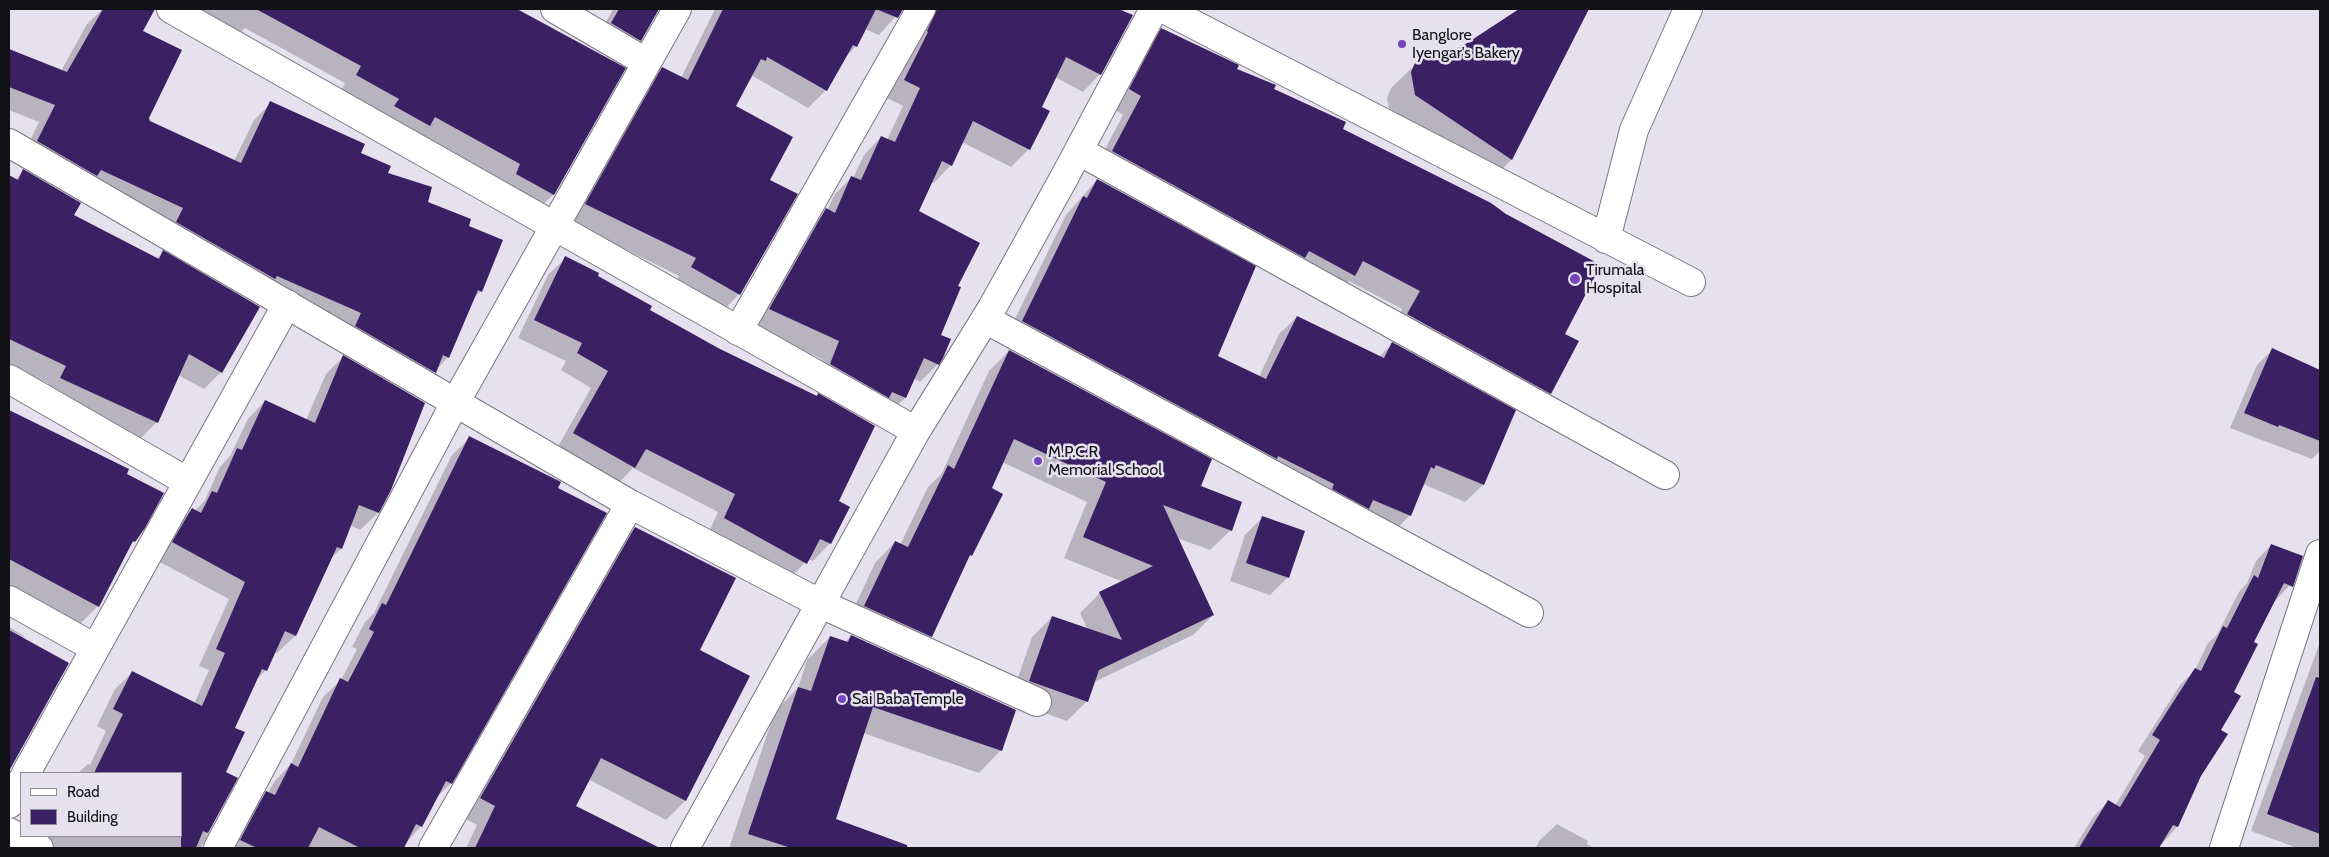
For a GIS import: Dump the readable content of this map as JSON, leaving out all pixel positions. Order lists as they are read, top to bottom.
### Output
{
  "places": [
    "Banglore Iyengar's Bakery",
    "Tirumala Hospital",
    "M.P.C.R Memorial School",
    "Sai Baba Temple"
  ],
  "legend": ["Road", "Building"]
}
